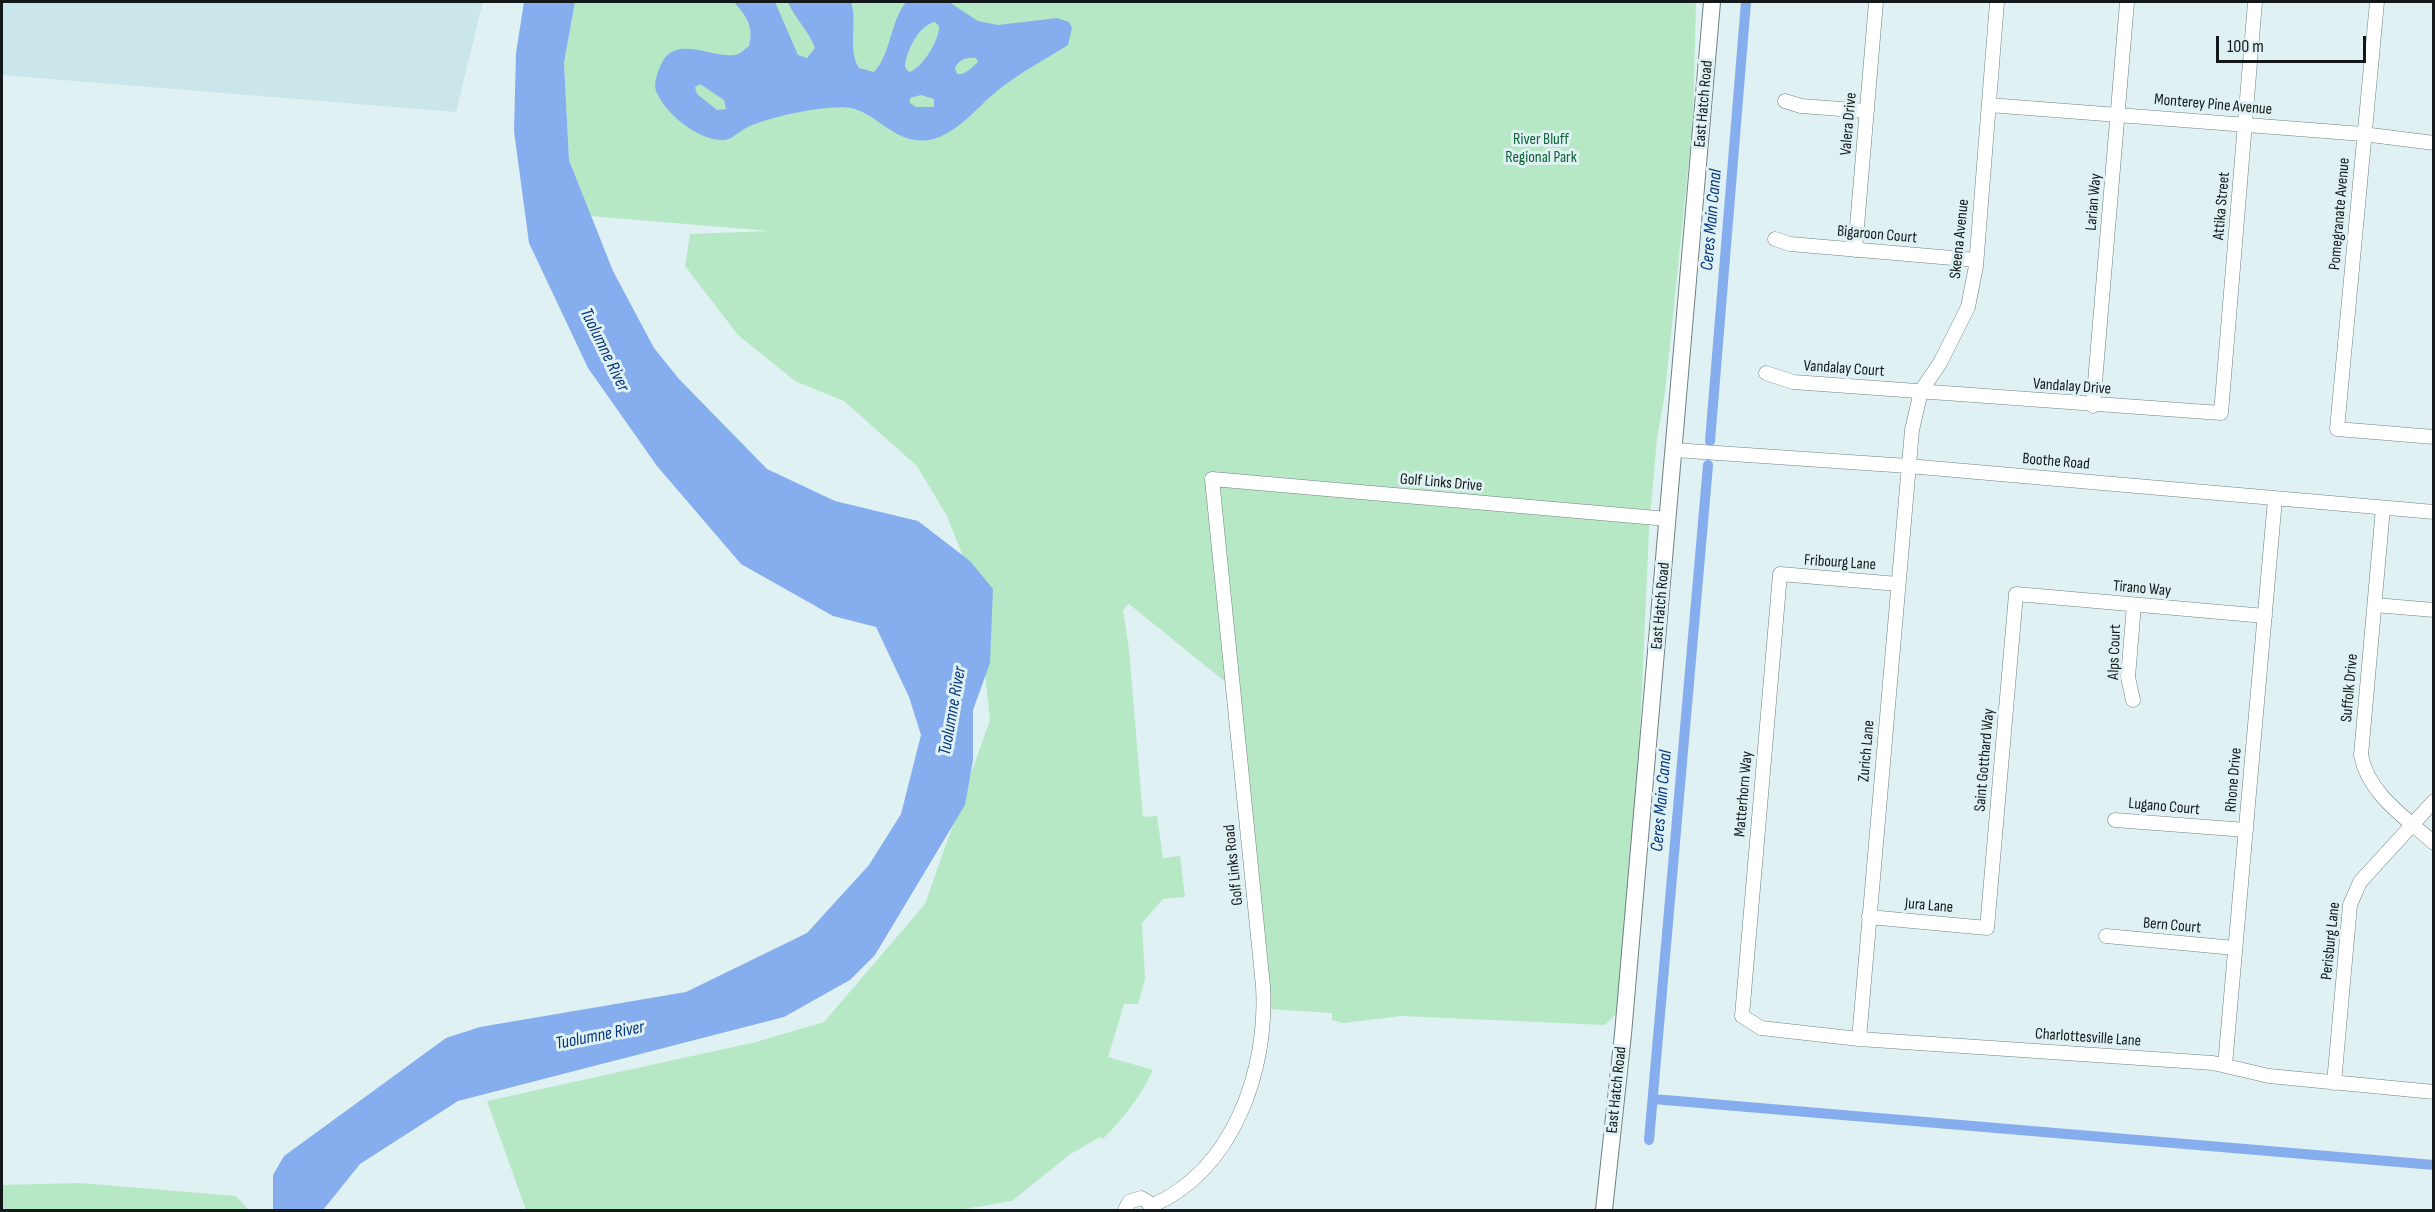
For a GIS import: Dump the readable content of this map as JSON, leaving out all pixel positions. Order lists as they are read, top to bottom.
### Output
{
  "streets": {
    "main road": ["East Hatch Road"],
    "street": [
      "Monterey Pine Avenue",
      "Valera Drive",
      "Larian Way",
      "Attika Street",
      "Pomegranate Avenue",
      "Bigaroon Court",
      "Skeena Avenue",
      "Vandalay Court",
      "Vandalay Drive",
      "Boothe Road",
      "Golf Links Drive",
      "Fribourg Lane",
      "Tirano Way",
      "Alps Court",
      "Suffolk Drive",
      "Zurich Lane",
      "Saint Gotthard Way",
      "Rhone Drive",
      "Matterhorn Way",
      "Lugano Court",
      "Golf Links Road",
      "Jura Lane",
      "Bern Court",
      "Perisburg Lane",
      "Charlottesville Lane"
    ]
  },
  "crossings": [
    ["East Hatch Road", "Boothe Road"],
    ["East Hatch Road", "Golf Links Drive"],
    ["Monterey Pine Avenue", "Larian Way"],
    ["Monterey Pine Avenue", "Attika Street"],
    ["Monterey Pine Avenue", "Pomegranate Avenue"],
    ["Monterey Pine Avenue", "Skeena Avenue"],
    ["Valera Drive", "Bigaroon Court"],
    ["Larian Way", "Vandalay Drive"],
    ["Attika Street", "Vandalay Drive"],
    ["Bigaroon Court", "Skeena Avenue"],
    ["Skeena Avenue", "Vandalay Court"],
    ["Skeena Avenue", "Vandalay Drive"],
    ["Skeena Avenue", "Boothe Road"],
    ["Skeena Avenue", "Zurich Lane"],
    ["Vandalay Court", "Vandalay Drive"],
    ["Boothe Road", "Suffolk Drive"],
    ["Boothe Road", "Zurich Lane"],
    ["Boothe Road", "Rhone Drive"],
    ["Golf Links Drive", "Golf Links Road"],
    ["Fribourg Lane", "Zurich Lane"],
    ["Fribourg Lane", "Matterhorn Way"],
    ["Tirano Way", "Alps Court"],
    ["Tirano Way", "Saint Gotthard Way"],
    ["Tirano Way", "Rhone Drive"],
    ["Suffolk Drive", "Perisburg Lane"],
    ["Zurich Lane", "Jura Lane"],
    ["Zurich Lane", "Charlottesville Lane"],
    ["Saint Gotthard Way", "Jura Lane"],
    ["Rhone Drive", "Lugano Court"],
    ["Rhone Drive", "Bern Court"],
    ["Rhone Drive", "Charlottesville Lane"],
    ["Matterhorn Way", "Charlottesville Lane"],
    ["Perisburg Lane", "Charlottesville Lane"]
  ],
  "water": ["Ceres Main Canal", "Tuolumne River"],
  "parks": ["River Bluff Regional Park"],
  "scale_bar": "100 m"
}
